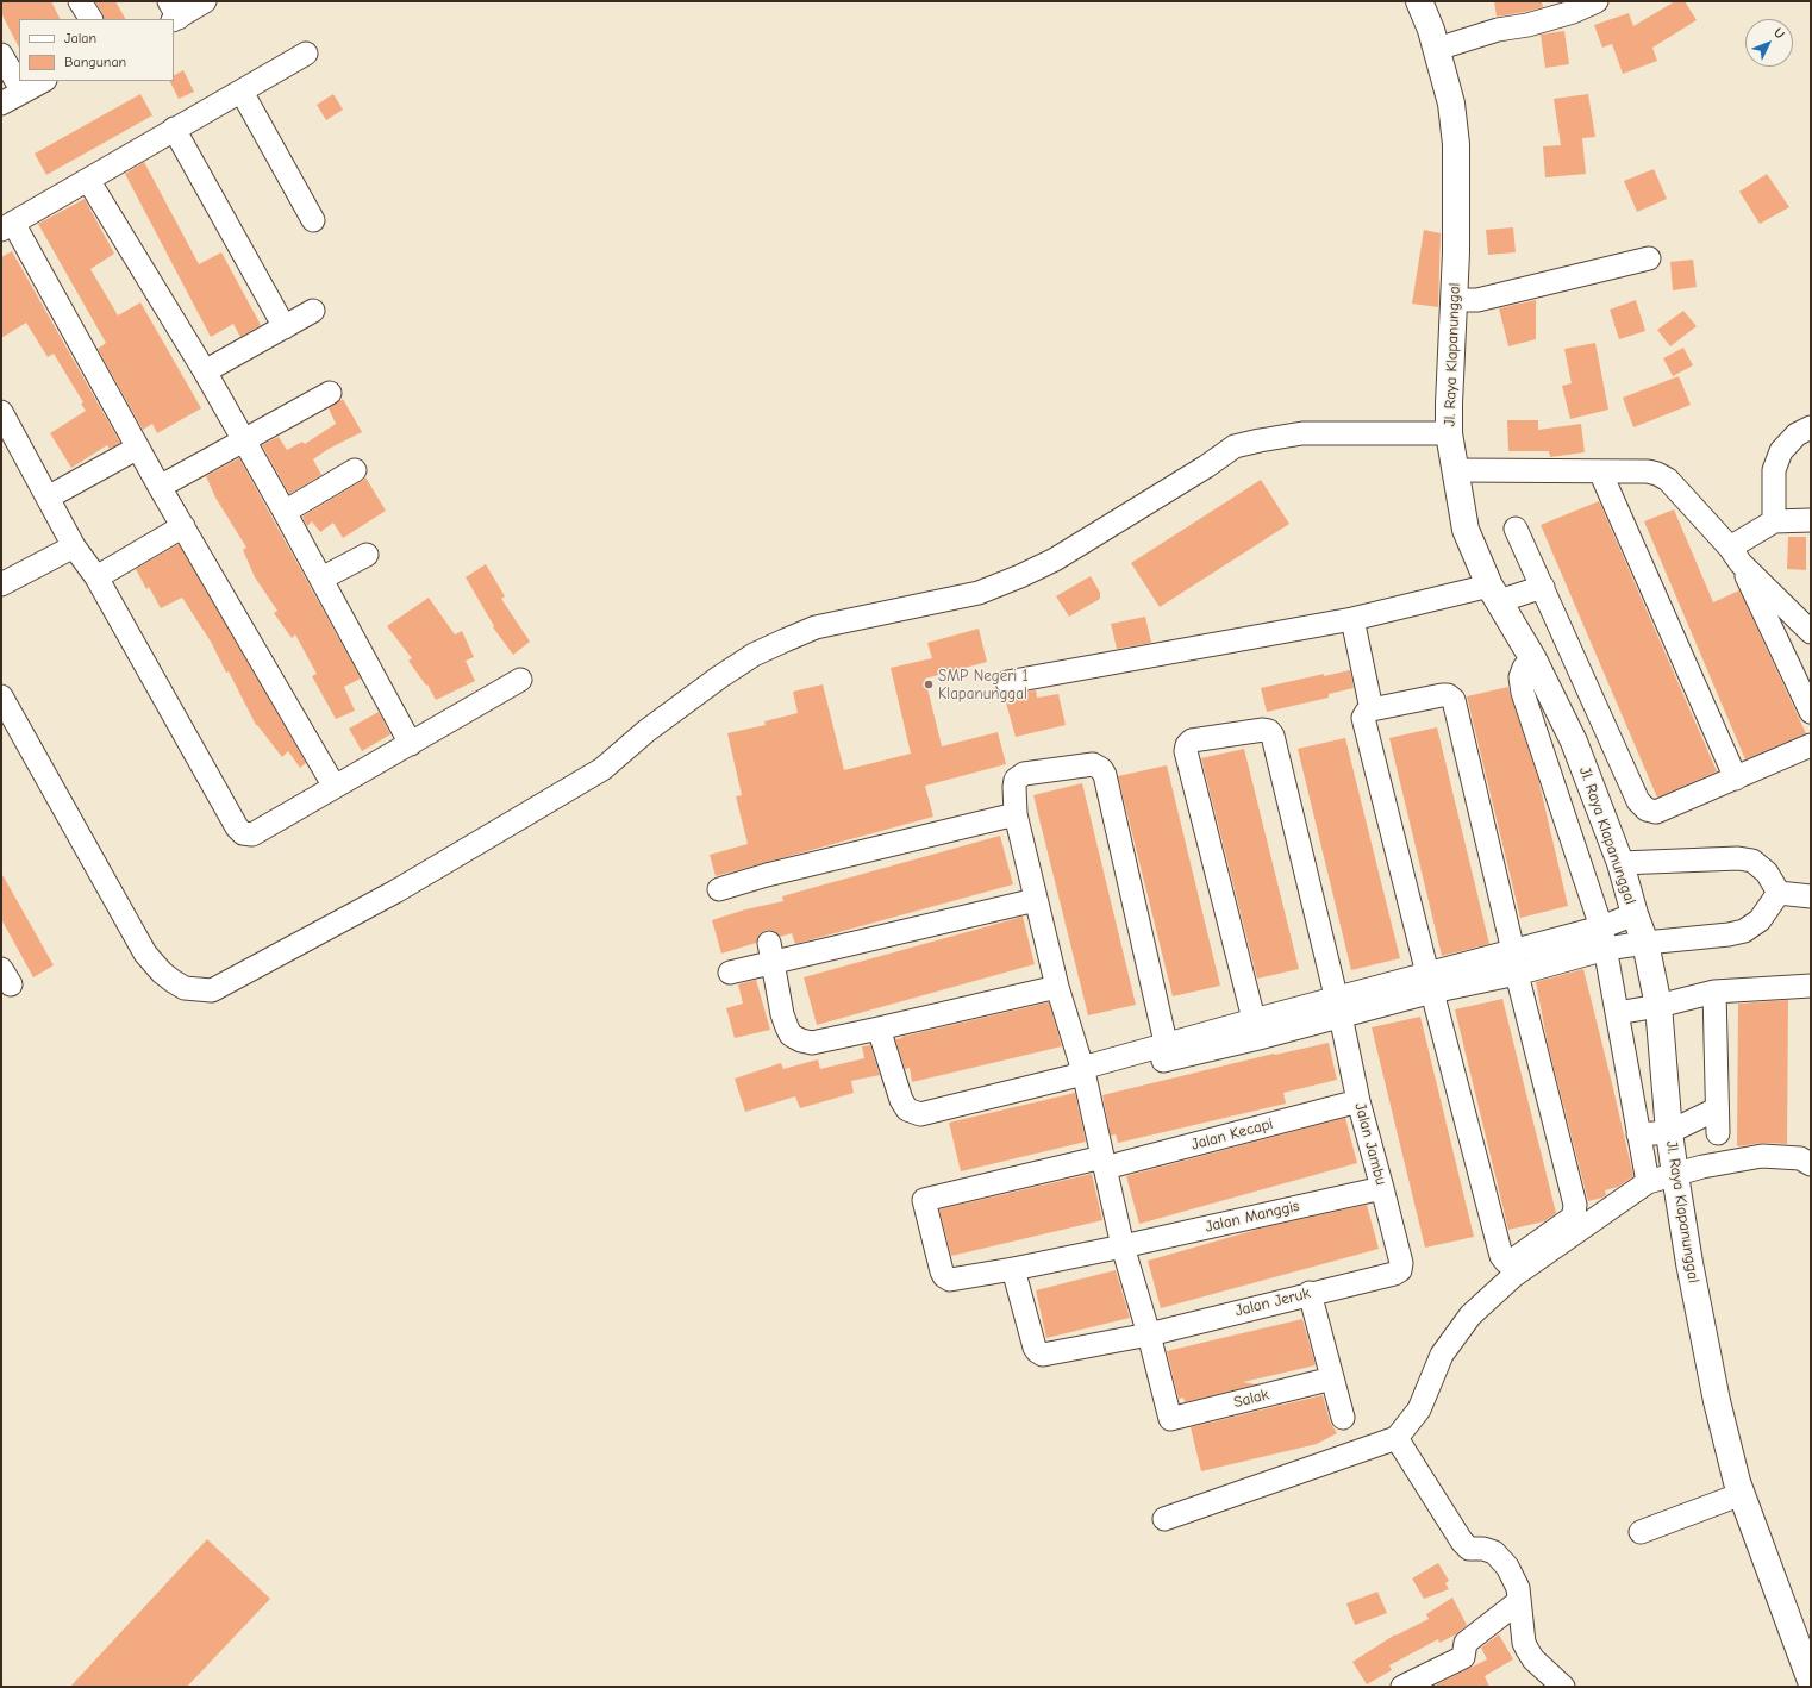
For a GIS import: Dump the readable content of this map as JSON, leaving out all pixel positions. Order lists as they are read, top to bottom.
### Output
{
  "streets": {
    "street": [
      "Jl. Raya Klapanunggal",
      "Jalan Kecapi",
      "Jalan Jambu",
      "Jalan Manggis",
      "Jalan Jeruk",
      "Salak"
    ]
  },
  "crossings": [
    ["Jalan Kecapi", "Jalan Jambu"],
    ["Jalan Kecapi", "Jalan Manggis"],
    ["Jalan Kecapi", "Jalan Jeruk"],
    ["Jalan Jambu", "Jalan Manggis"],
    ["Jalan Jambu", "Jalan Jeruk"],
    ["Jalan Manggis", "Jalan Jeruk"],
    ["Jalan Jeruk", "Salak"]
  ],
  "places": ["SMP Negeri 1 Klapanunggal"],
  "legend": ["Jalan", "Bangunan"],
  "north": "top right"
}
